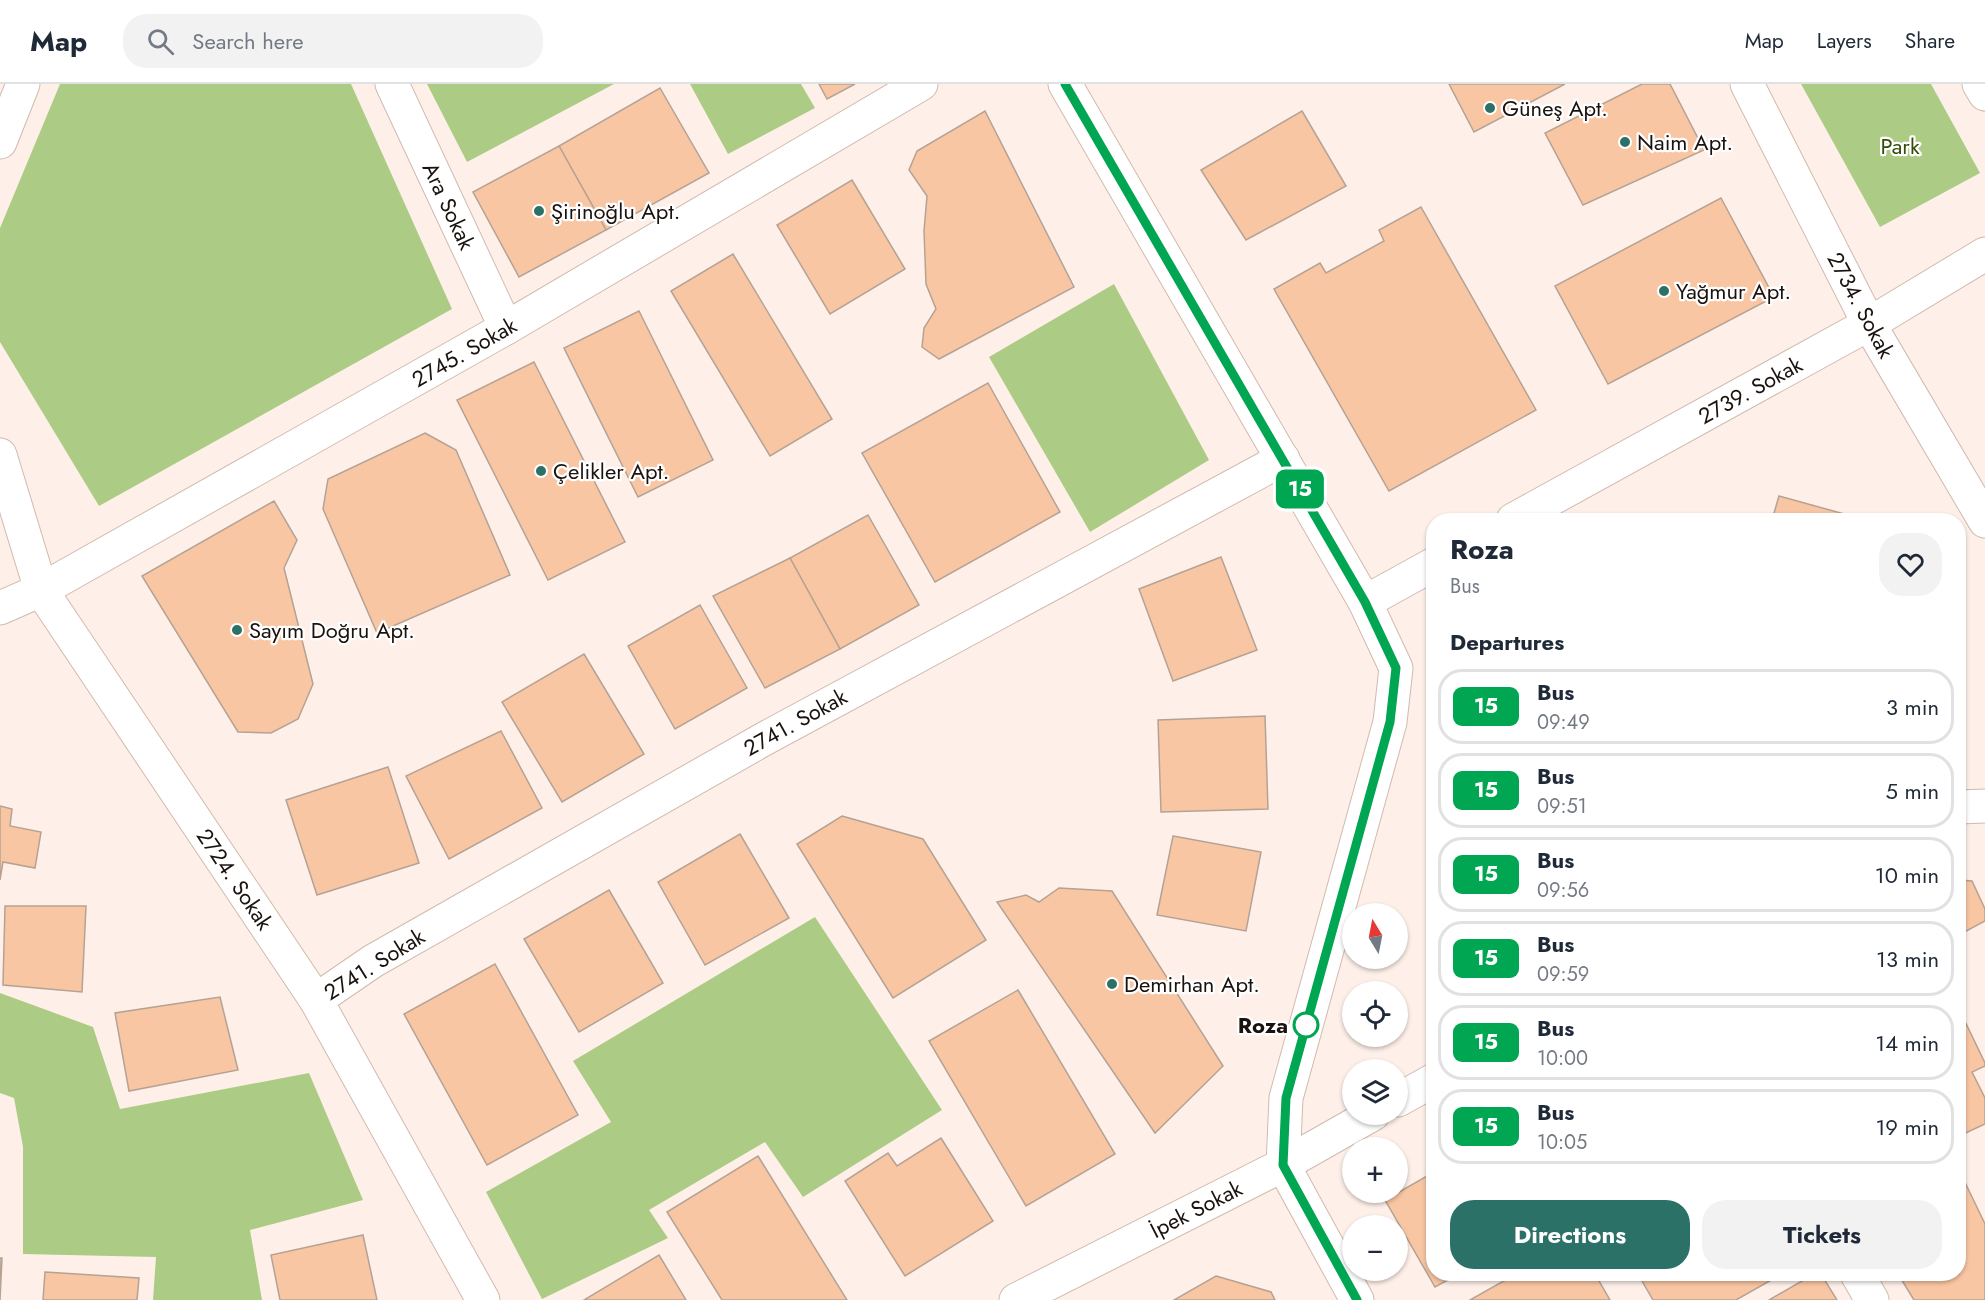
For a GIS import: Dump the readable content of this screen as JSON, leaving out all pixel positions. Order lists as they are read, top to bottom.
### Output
{
  "streets": {
    "street": [
      "Ara Sokak",
      "2734. Sokak",
      "2745. Sokak",
      "2739. Sokak",
      "2741. Sokak",
      "2724. Sokak",
      "İpek Sokak"
    ]
  },
  "crossings": [
    ["Ara Sokak", "2745. Sokak"],
    ["2734. Sokak", "2739. Sokak"],
    ["2745. Sokak", "2724. Sokak"],
    ["2741. Sokak", "2724. Sokak"]
  ],
  "parks": ["Park"],
  "places": [
    "Güneş Apt.",
    "Naim Apt.",
    "Şirinoğlu Apt.",
    "Yağmur Apt.",
    "Çelikler Apt.",
    "Sayım Doğru Apt.",
    "Demirhan Apt.",
    "Roza"
  ],
  "lines": ["bus line 15"],
  "north": "top",
  "page": {
    "header": "Map",
    "search": "Search here",
    "nav": ["Map", "Layers", "Share"],
    "on_map": "15",
    "heading": [
      ["Roza", "Bus"],
      "Departures"
    ],
    "list": [
      {
        "mark": "15",
        "name": "Bus",
        "note": "09:49",
        "value": "3 min"
      },
      {
        "mark": "15",
        "name": "Bus",
        "note": "09:51",
        "value": "5 min"
      },
      {
        "mark": "15",
        "name": "Bus",
        "note": "09:56",
        "value": "10 min"
      },
      {
        "mark": "15",
        "name": "Bus",
        "note": "09:59",
        "value": "13 min"
      },
      {
        "mark": "15",
        "name": "Bus",
        "note": "10:00",
        "value": "14 min"
      },
      {
        "mark": "15",
        "name": "Bus",
        "note": "10:05",
        "value": "19 min"
      }
    ],
    "map_buttons": ["+", "−"],
    "buttons": ["Directions", "Tickets"]
  }
}
